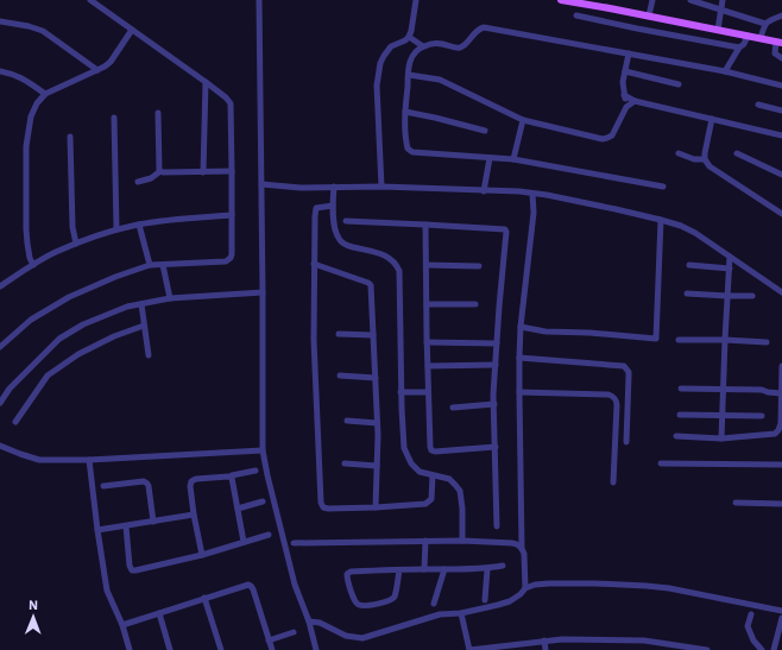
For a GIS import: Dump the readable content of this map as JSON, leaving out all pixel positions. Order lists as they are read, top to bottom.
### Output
{
  "north": "top"
}
